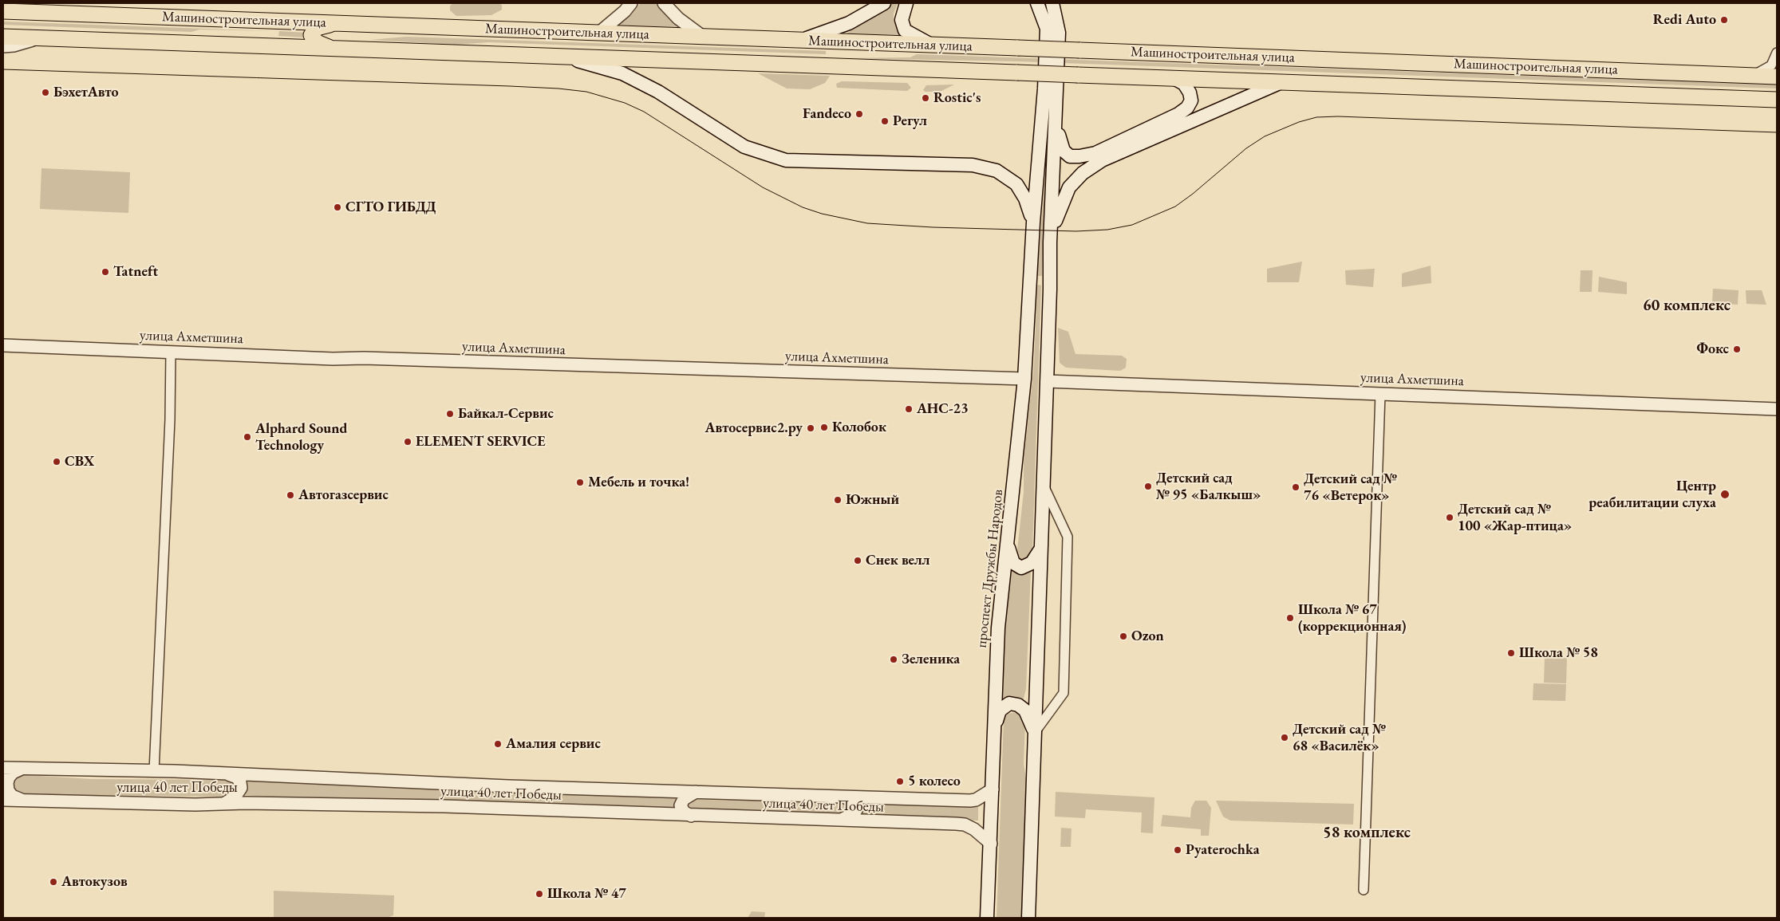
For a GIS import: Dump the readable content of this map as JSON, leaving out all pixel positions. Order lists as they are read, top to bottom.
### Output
{
  "streets": {
    "main road": ["Машиностроительная улица", "проспект Дружбы Народов"],
    "street": ["улица Ахметшина", "улица 40 лет Победы"]
  },
  "crossings": [
    ["улица Ахметшина", "проспект Дружбы Народов"],
    ["проспект Дружбы Народов", "улица 40 лет Победы"]
  ],
  "districts": ["60 комплекс", "58 комплекс"],
  "places": [
    "Redi Auto",
    "БэхетАвто",
    "Rostic's",
    "Fandeco",
    "Регул",
    "СГТО ГИБДД",
    "Tatneft",
    "Фокс",
    "АНС-23",
    "Байкал-Сервис",
    "Колобок",
    "Автосервис2.ру",
    "Alphard Sound Technology",
    "ELEMENT SERVICE",
    "СВХ",
    "Мебель и точка!",
    "Детский сад № 95 «Балкыш»",
    "Детский сад № 76 «Ветерок»",
    "Центр реабилитации слуха",
    "Автогазсервис",
    "Южный",
    "Детский сад № 100 «Жар-птица»",
    "Снек велл",
    "Школа № 67 (коррекционная)",
    "Ozon",
    "Школа № 58",
    "Зеленика",
    "Детский сад № 68 «Василёк»",
    "Амалия сервис",
    "5 колесо",
    "Pyaterochka",
    "Автокузов",
    "Школа № 47"
  ]
}
